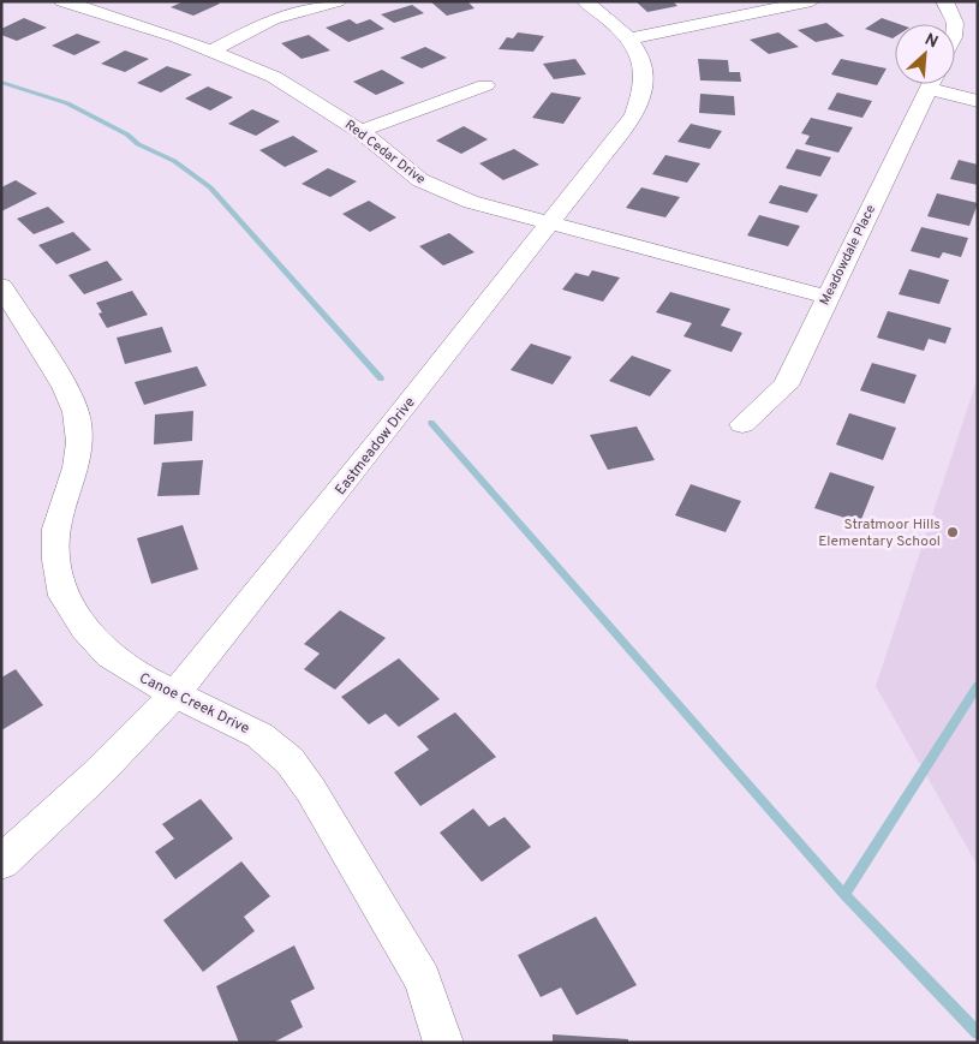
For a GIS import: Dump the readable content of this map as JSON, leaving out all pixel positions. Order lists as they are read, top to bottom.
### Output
{
  "streets": {
    "street": [
      "Red Cedar Drive",
      "Meadowdale Place",
      "Eastmeadow Drive",
      "Canoe Creek Drive"
    ]
  },
  "crossings": [
    ["Red Cedar Drive", "Meadowdale Place"],
    ["Red Cedar Drive", "Eastmeadow Drive"],
    ["Eastmeadow Drive", "Canoe Creek Drive"]
  ],
  "places": ["Stratmoor Hills Elementary School"],
  "north": "top right"
}
